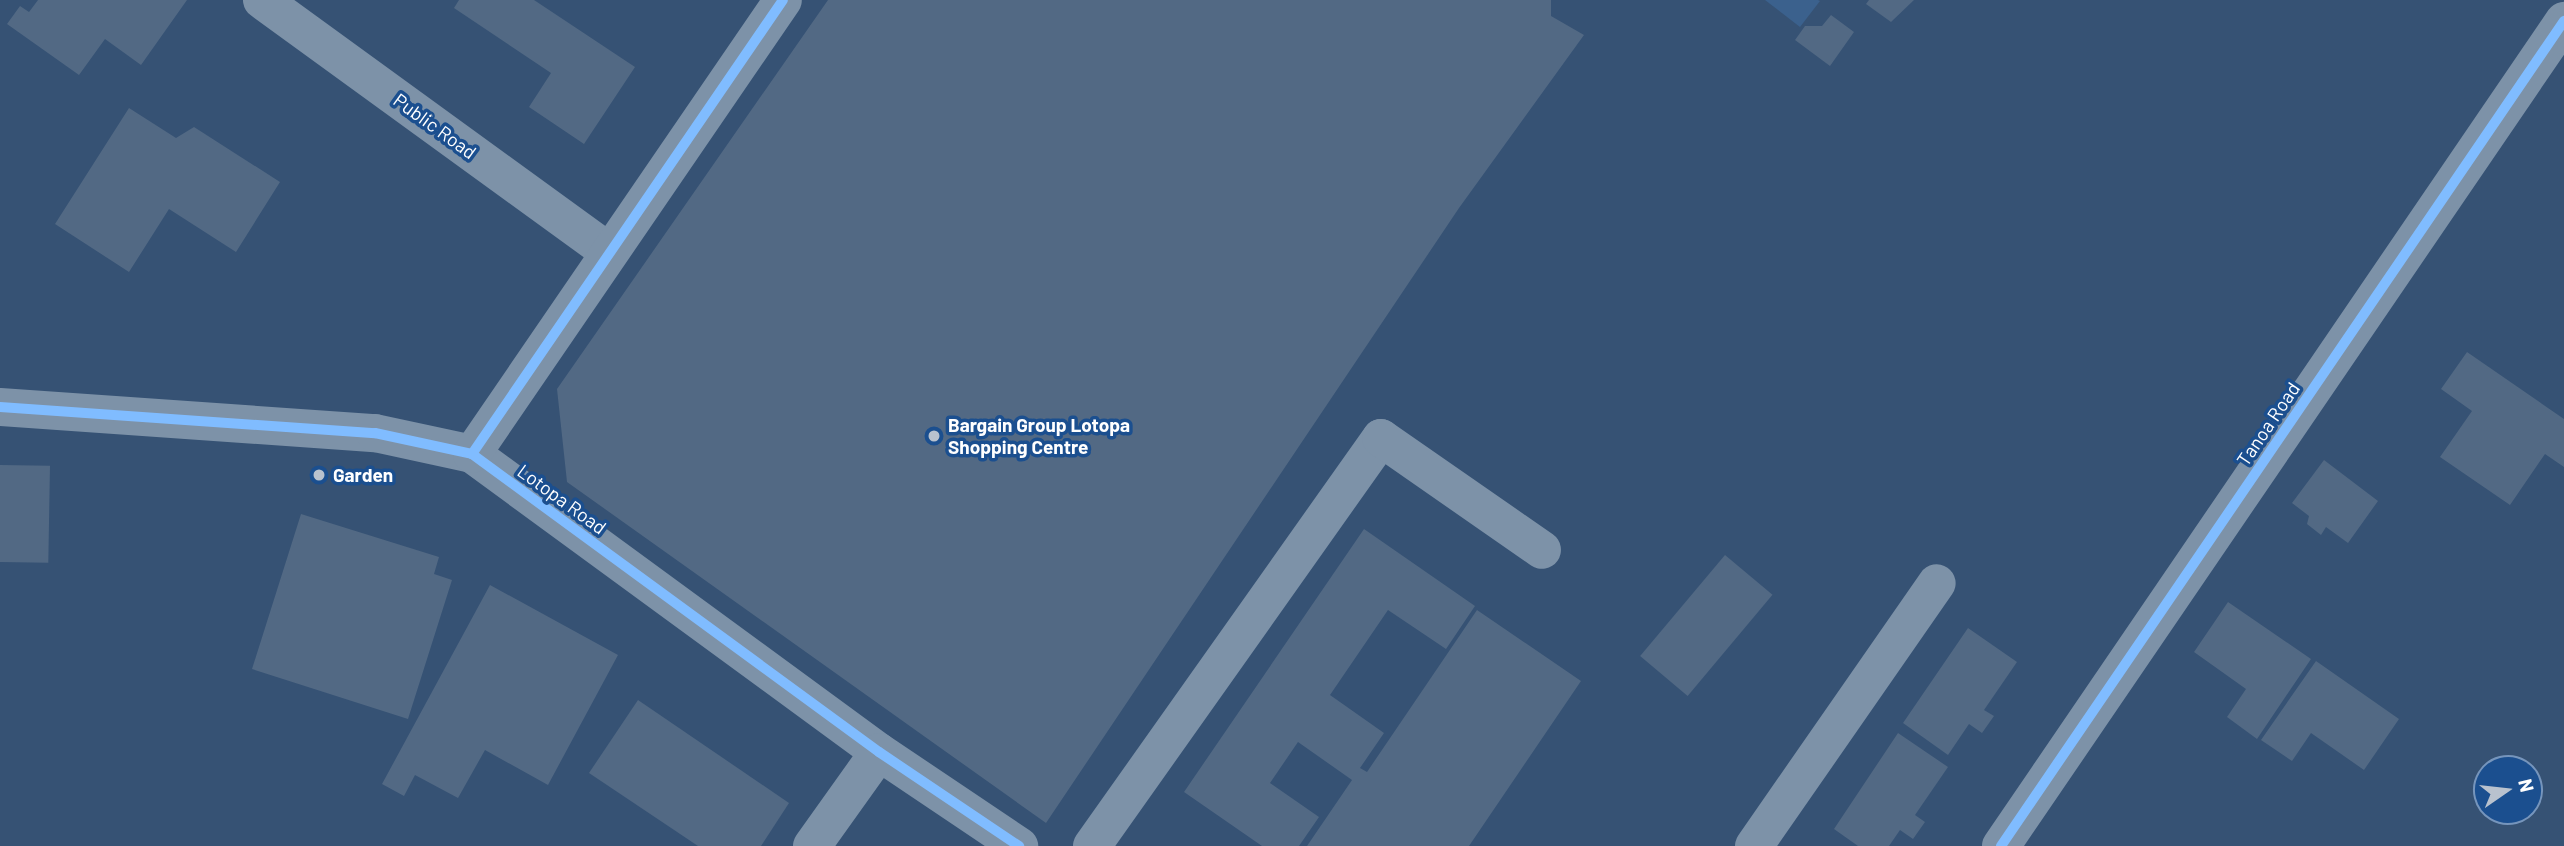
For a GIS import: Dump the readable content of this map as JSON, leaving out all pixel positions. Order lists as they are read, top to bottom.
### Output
{
  "streets": {
    "street": ["Public Road", "Tanoa Road", "Lotopa Road"]
  },
  "places": ["Bargain Group Lotopa Shopping Centre", "Garden"],
  "north": "right"
}
